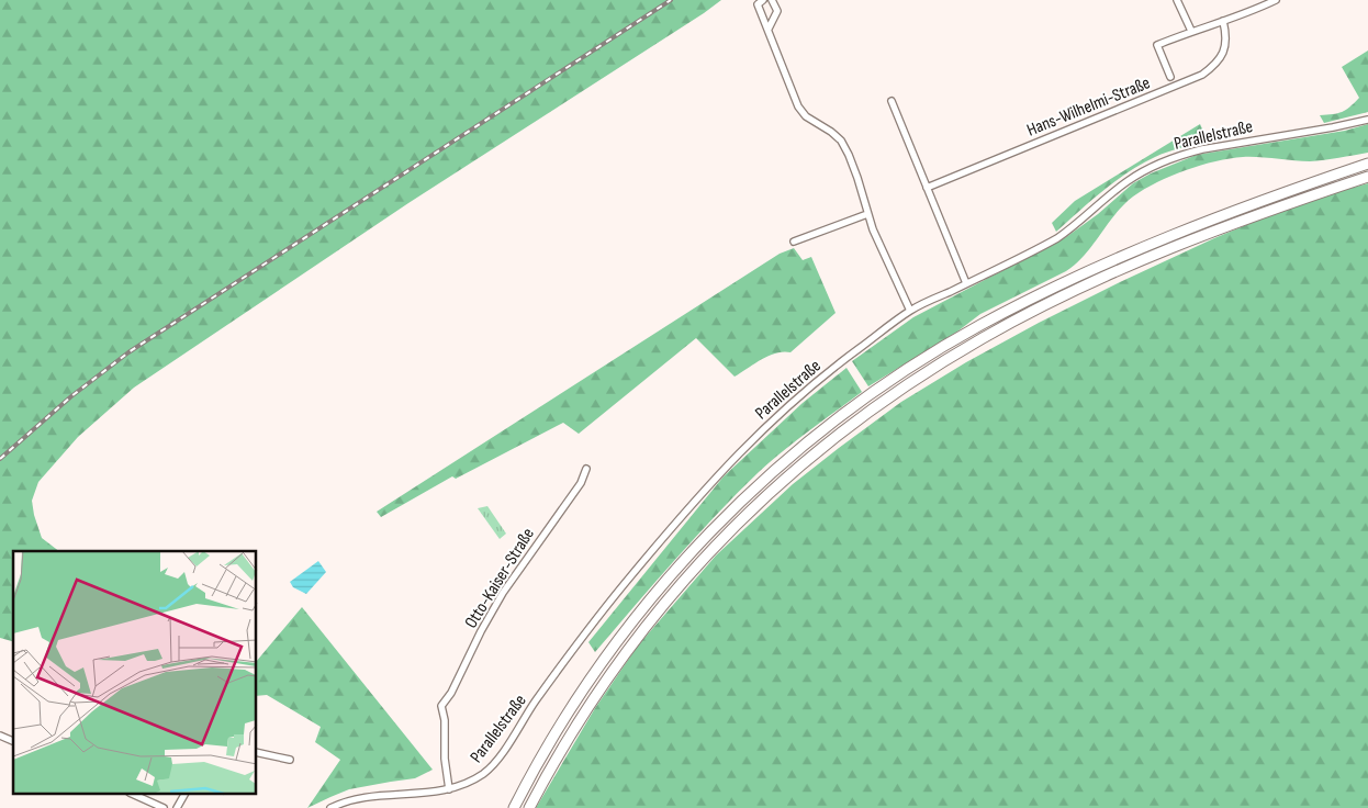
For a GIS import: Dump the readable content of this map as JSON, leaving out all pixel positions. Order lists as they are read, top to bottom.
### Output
{
  "streets": {
    "street": ["Hans-Wilhelmi-Straße", "Parallelstraße", "Otto-Kaiser-Straße"]
  },
  "crossings": [
    ["Parallelstraße", "Otto-Kaiser-Straße"]
  ]
}
